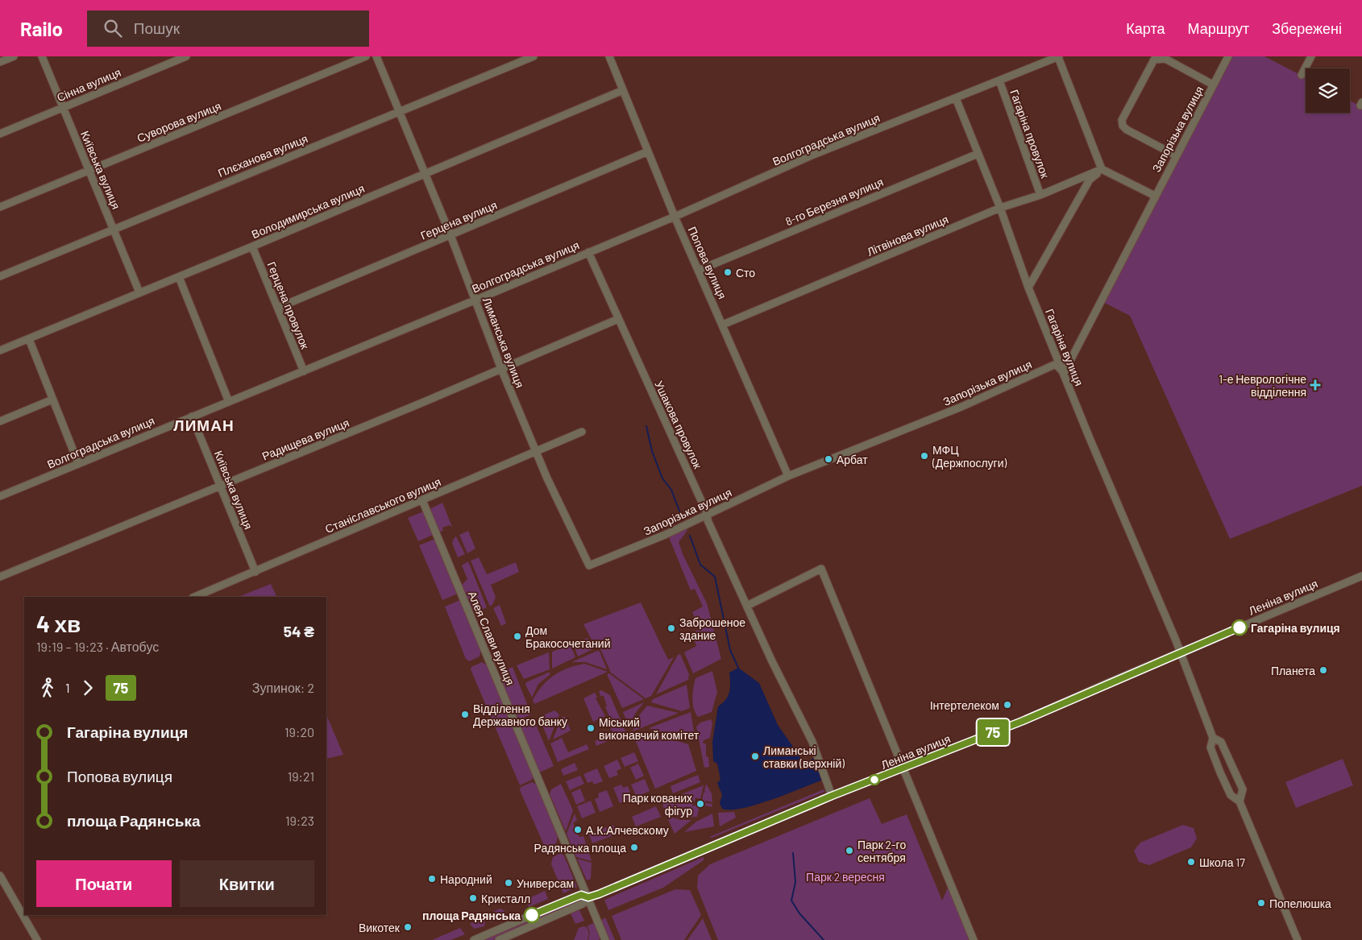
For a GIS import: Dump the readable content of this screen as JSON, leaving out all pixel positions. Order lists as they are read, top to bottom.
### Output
{
  "streets": {
    "street": [
      "Сінна вулиця",
      "Суворова вулиця",
      "Запорізька вулиця",
      "Гагаріна провулок",
      "Волгоградська вулиця",
      "Плєханова вулиця",
      "Київська вулиця",
      "8-го Березня вулиця",
      "Володимирська вулиця",
      "Герцена вулиця",
      "Літвінова вулиця",
      "Попова вулиця",
      "Герцена провулок",
      "Лиманська вулиця",
      "Гагаріна вулиця",
      "Ушакова провулок",
      "Радищева вулиця",
      "Станіславського вулиця",
      "Леніна вулиця",
      "Алея Слави вулиця"
    ]
  },
  "crossings": [
    ["Сінна вулиця", "Київська вулиця"],
    ["Суворова вулиця", "Київська вулиця"],
    ["Запорізька вулиця", "Попова вулиця"],
    ["Запорізька вулиця", "Лиманська вулиця"],
    ["Запорізька вулиця", "Гагаріна вулиця"],
    ["Запорізька вулиця", "Ушакова провулок"],
    ["Гагаріна провулок", "Волгоградська вулиця"],
    ["Гагаріна провулок", "Літвінова вулиця"],
    ["Волгоградська вулиця", "Київська вулиця"],
    ["Волгоградська вулиця", "Попова вулиця"],
    ["Волгоградська вулиця", "Герцена провулок"],
    ["Волгоградська вулиця", "Лиманська вулиця"],
    ["Волгоградська вулиця", "Гагаріна вулиця"],
    ["Волгоградська вулиця", "Ушакова провулок"],
    ["Плєханова вулиця", "Київська вулиця"],
    ["Плєханова вулиця", "Лиманська вулиця"],
    ["Київська вулиця", "Володимирська вулиця"],
    ["Київська вулиця", "Радищева вулиця"],
    ["Київська вулиця", "Станіславського вулиця"],
    ["8-го Березня вулиця", "Попова вулиця"],
    ["8-го Березня вулиця", "Гагаріна вулиця"],
    ["Володимирська вулиця", "Попова вулиця"],
    ["Володимирська вулиця", "Герцена провулок"],
    ["Володимирська вулиця", "Лиманська вулиця"],
    ["Герцена вулиця", "Попова вулиця"],
    ["Герцена вулиця", "Герцена провулок"],
    ["Герцена вулиця", "Лиманська вулиця"],
    ["Літвінова вулиця", "Попова вулиця"],
    ["Літвінова вулиця", "Гагаріна вулиця"],
    ["Лиманська вулиця", "Радищева вулиця"],
    ["Лиманська вулиця", "Станіславського вулиця"],
    ["Гагаріна вулиця", "Леніна вулиця"],
    ["Ушакова провулок", "Радищева вулиця"],
    ["Ушакова провулок", "Леніна вулиця"],
    ["Станіславського вулиця", "Алея Слави вулиця"],
    ["Леніна вулиця", "Алея Слави вулиця"]
  ],
  "districts": ["ЛИМАН"],
  "parks": ["Парк 2 вересня"],
  "places": {
    "other": [
      "Сто",
      "МФЦ (Держпослуги)",
      "Арбат",
      "Гагаріна вулиця",
      "Заброшеное здание",
      "Дом Бракосочетаний",
      "Планета",
      "Інтертелеком",
      "Відділення Державного банку",
      "Міський виконавчий комітет",
      "Лиманські ставки (верхній)",
      "Парк кованих фігур",
      "А.К.Алчевскому",
      "Радянська площа",
      "Парк 2-го сентября",
      "Школа 17",
      "Народний",
      "Универсам",
      "Кристалл",
      "Попелюшка",
      "площа Радянська",
      "Викотек"
    ],
    "health": ["1-е Неврологічне відділення"]
  },
  "lines": ["bus line 75"],
  "page": {
    "header": "Railo",
    "search": "Пошук",
    "nav": ["Карта", "Маршрут", "Збережені"],
    "on_map": "75",
    "heading": ["4 хв", "19:19 – 19:23 · Автобус", "54 ₴"],
    "legs": ["1", "75", "Зупинок: 2"],
    "list": [
      {
        "name": "Гагаріна вулиця",
        "value": "19:20"
      },
      {
        "name": "Попова вулиця",
        "value": "19:21"
      },
      {
        "name": "площа Радянська",
        "value": "19:23"
      }
    ],
    "buttons": ["Почати", "Квитки"]
  }
}
